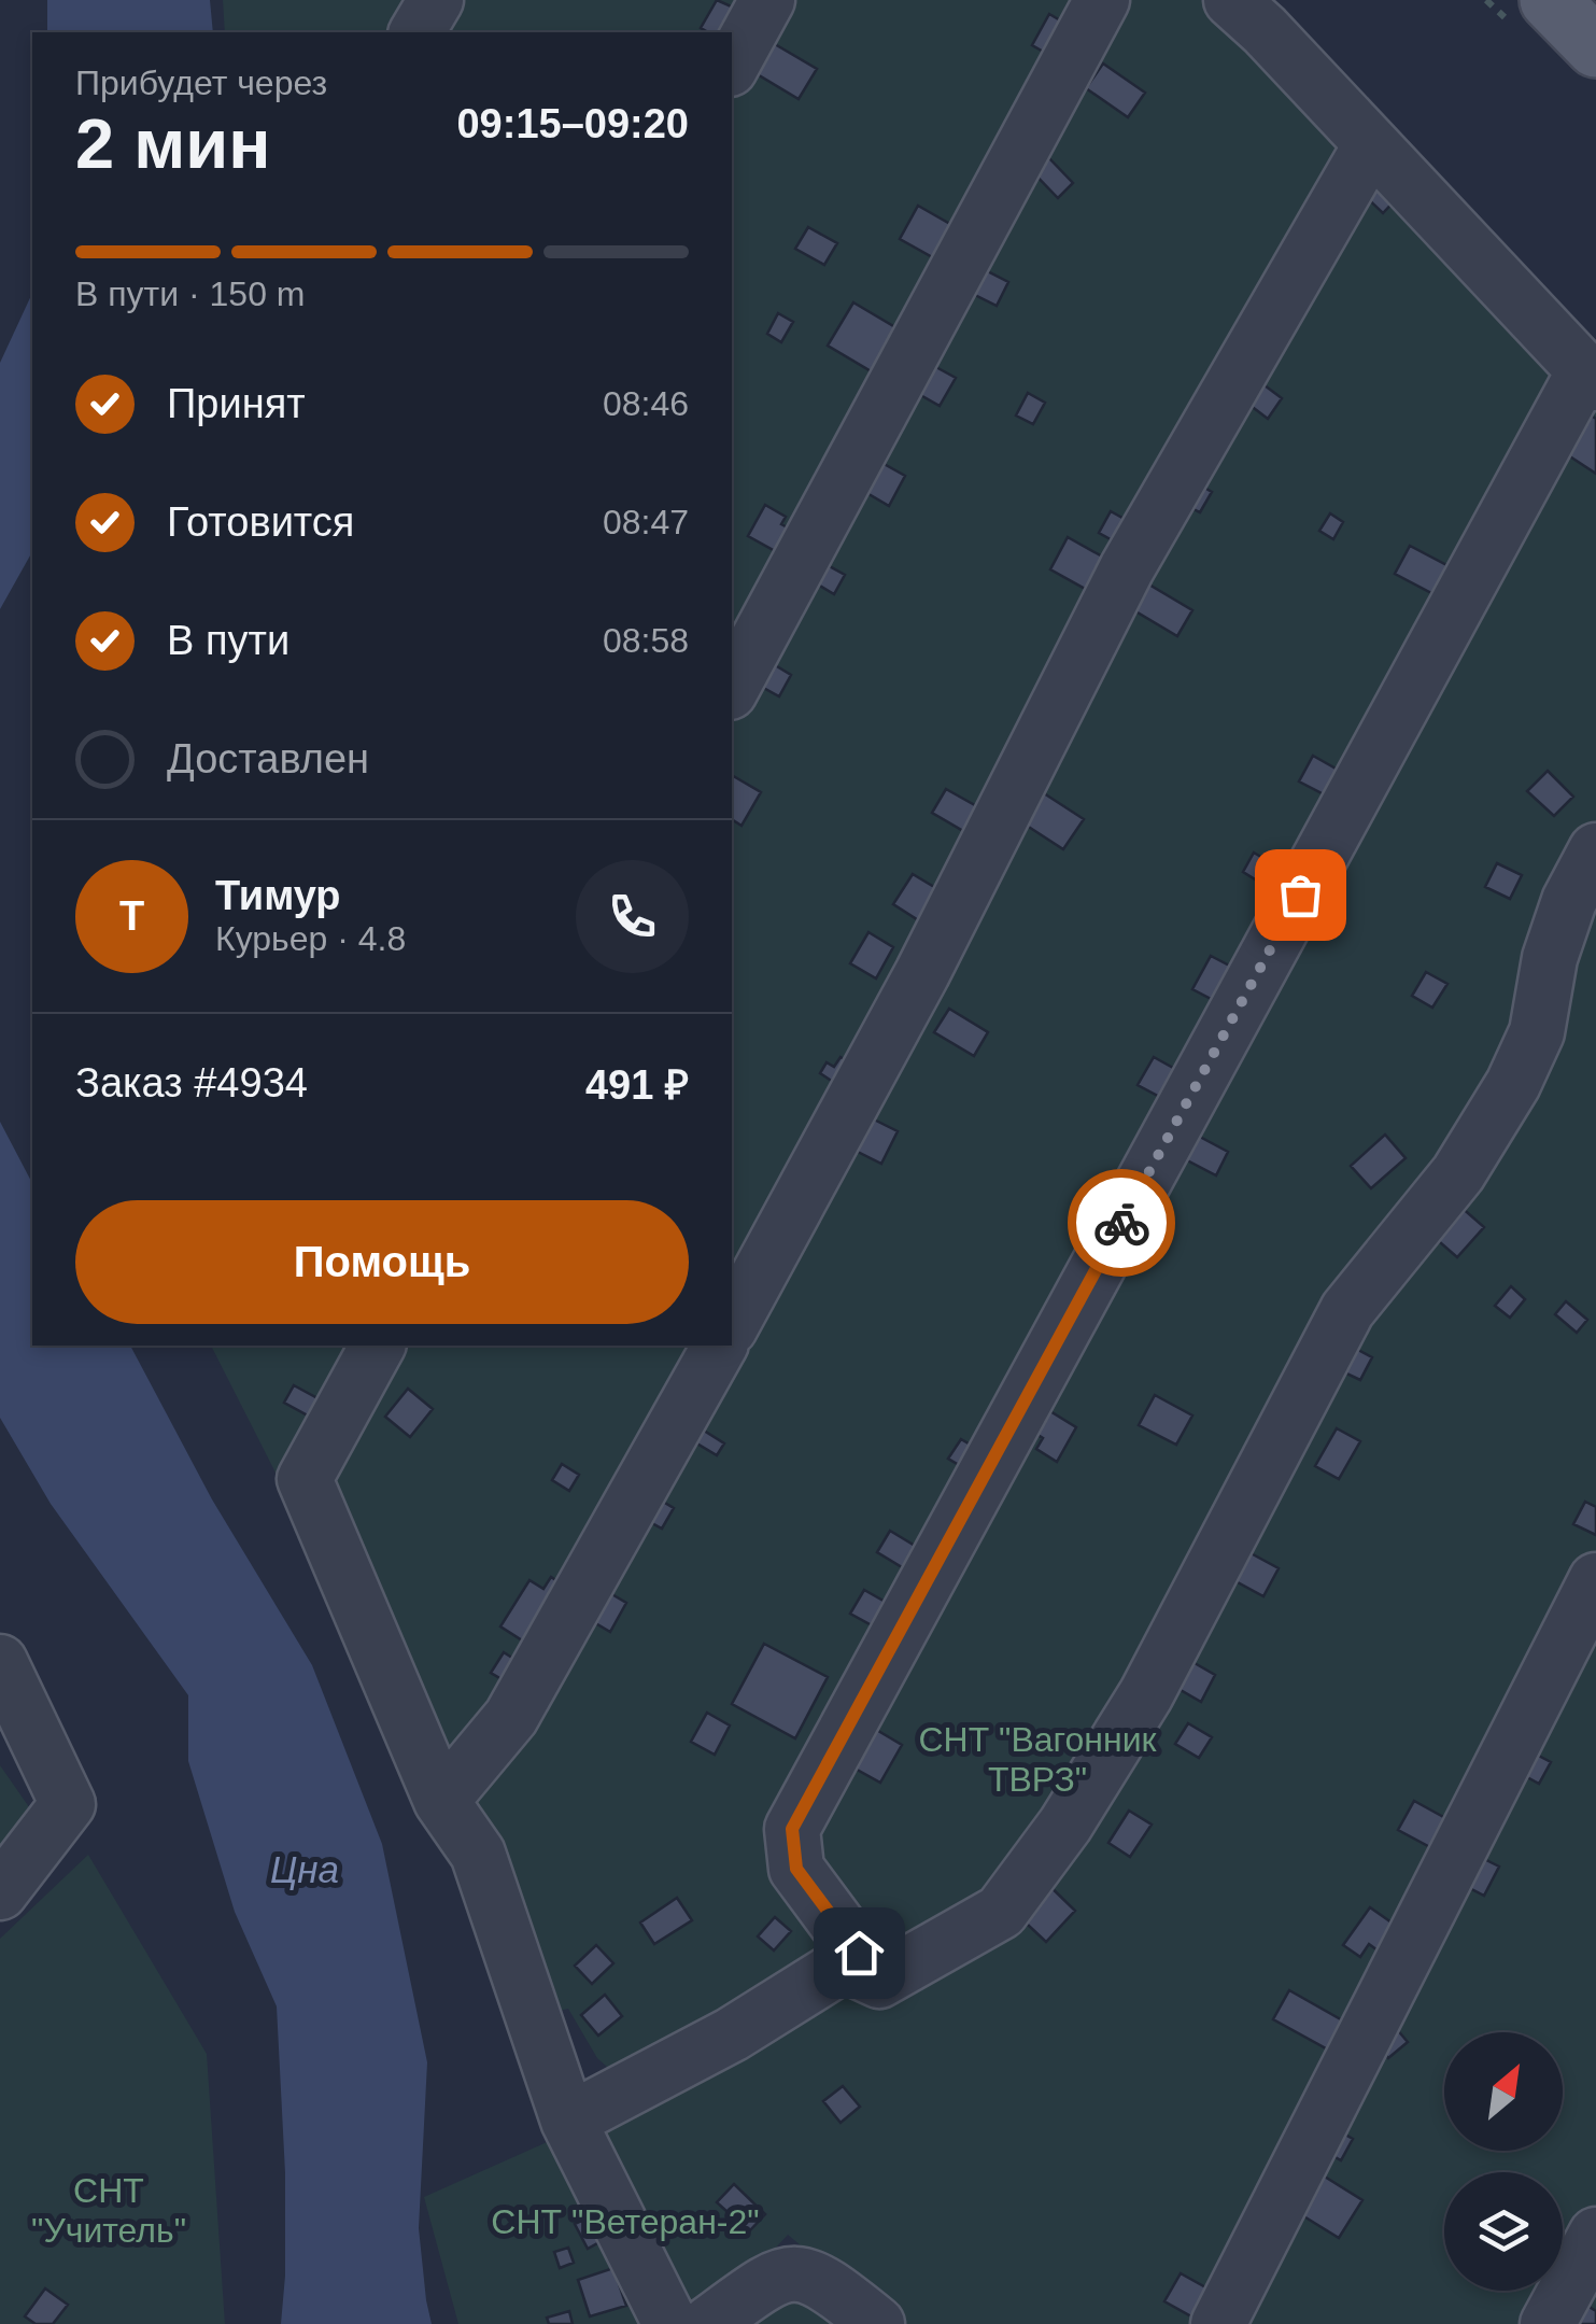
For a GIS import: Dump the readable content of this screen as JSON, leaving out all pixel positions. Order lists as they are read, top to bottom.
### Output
{
  "water": ["Цна"],
  "parks": ["СНТ \"Вагонник ТВРЗ\"", "СНТ \"Учитель\"", "СНТ \"Ветеран-2\""],
  "north": "top right",
  "page": {
    "heading": ["2 мин", "Прибудет через", "09:15–09:20"],
    "panel": [
      "Тимур",
      "Курьер · 4.8",
      "Заказ #4934",
      "491 ₽"
    ],
    "bar": "В пути · 150 m",
    "list": [
      ["Принят", "08:46"],
      ["Готовится", "08:47"],
      ["В пути", "08:58"],
      "Доставлен"
    ],
    "round": "Т",
    "buttons": "Помощь"
  }
}
